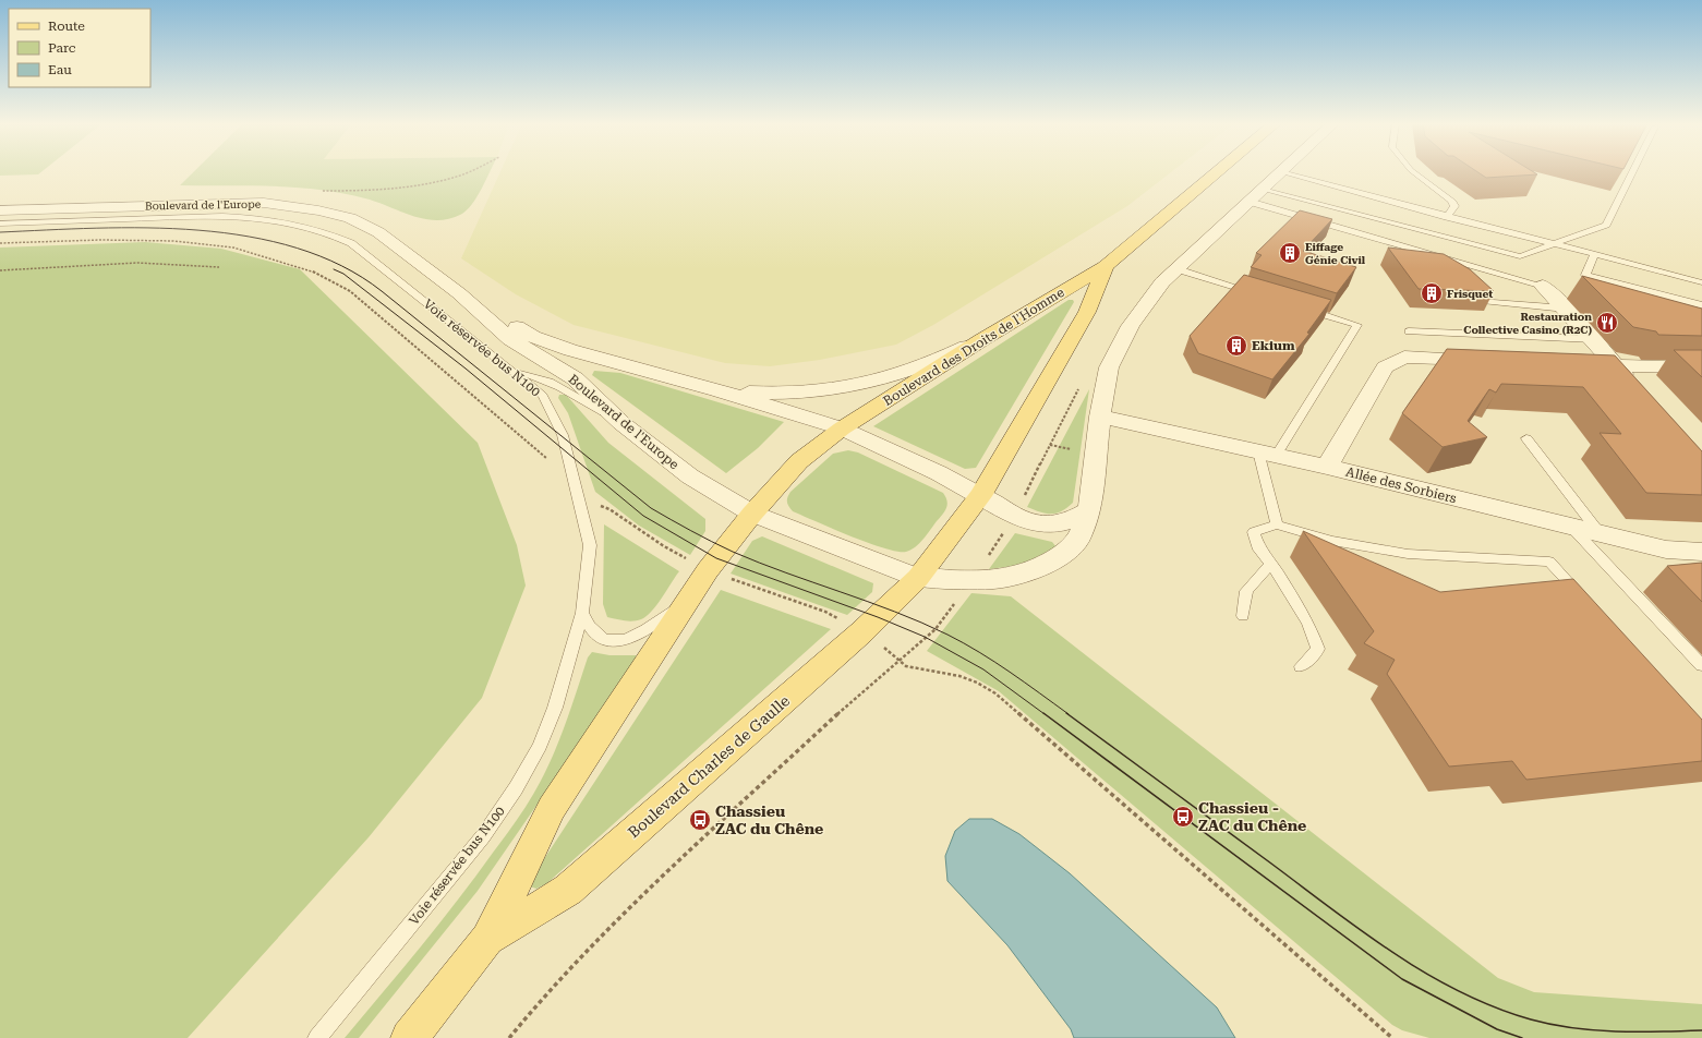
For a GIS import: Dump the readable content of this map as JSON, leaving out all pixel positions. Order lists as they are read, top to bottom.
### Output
{
  "streets": {
    "main road": ["Boulevard des Droits de l'Homme", "Boulevard Charles de Gaulle"],
    "street": ["Boulevard de l'Europe", "Allée des Sorbiers"],
    "lane": ["Voie réservée bus N100"]
  },
  "crossings": [
    ["Boulevard de l'Europe", "Boulevard des Droits de l'Homme"],
    ["Boulevard de l'Europe", "Allée des Sorbiers"],
    ["Boulevard de l'Europe", "Boulevard Charles de Gaulle"],
    ["Boulevard des Droits de l'Homme", "Boulevard Charles de Gaulle"]
  ],
  "places": {
    "building": ["Eiffage Génie Civil", "Frisquet", "Ekium"],
    "restaurant": ["Restauration Collective Casino (R2C)"],
    "bus stop": ["Chassieu - ZAC du Chêne", "Chassieu ZAC du Chêne"]
  },
  "legend": ["Route", "Parc", "Eau"]
}
